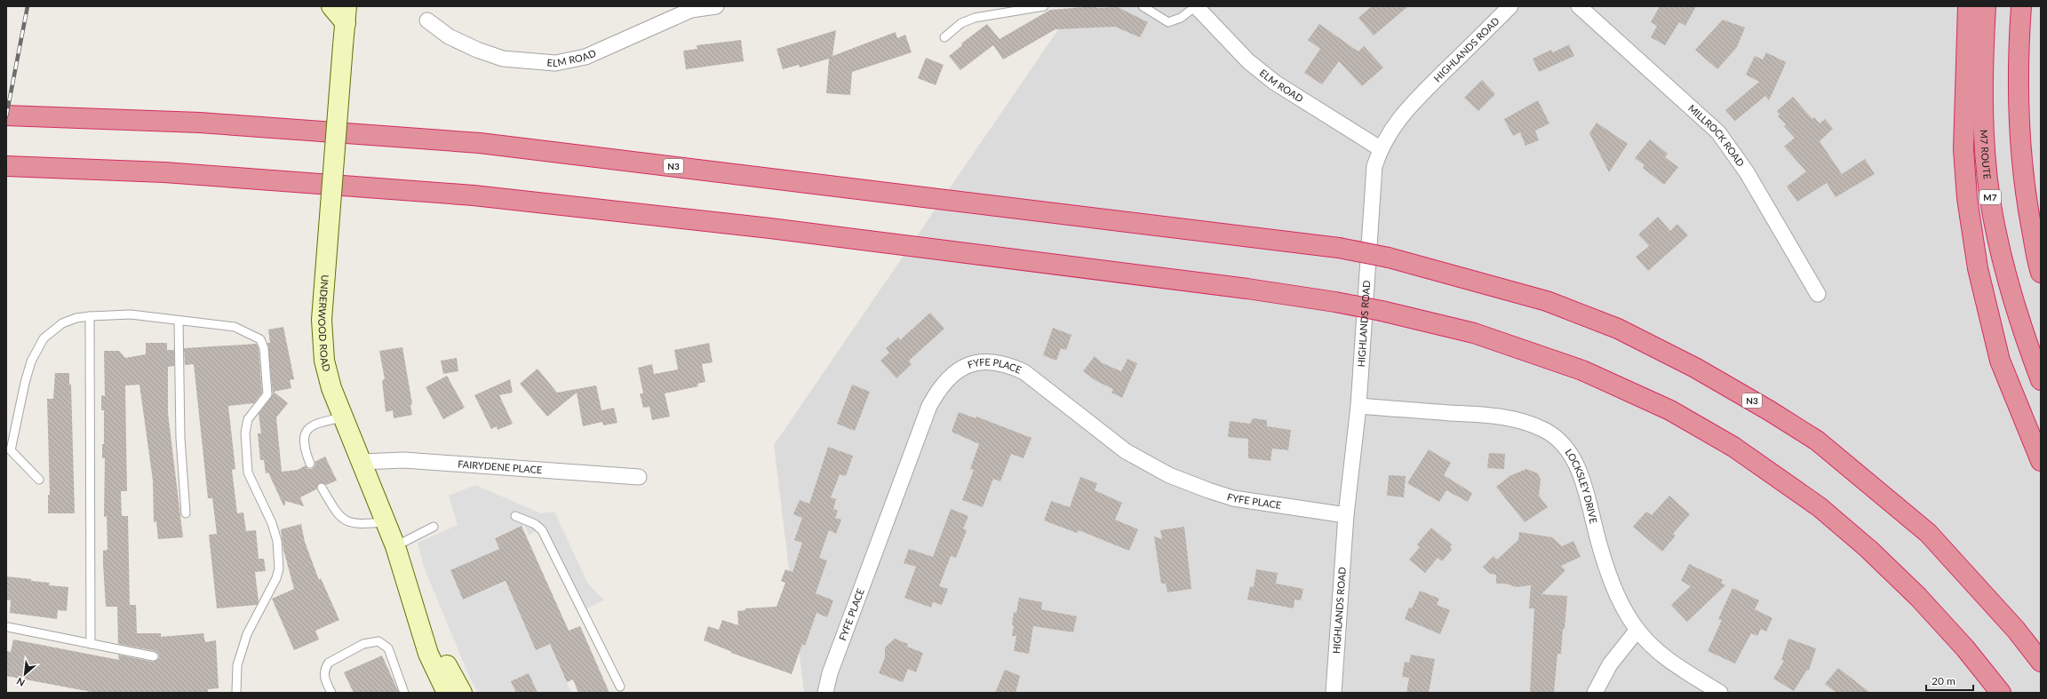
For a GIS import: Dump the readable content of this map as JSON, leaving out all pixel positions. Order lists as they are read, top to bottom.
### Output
{
  "streets": {
    "highway": ["M7 ROUTE", "N3", "M7"],
    "main road": ["UNDERWOOD ROAD"],
    "street": [
      "HIGHLANDS ROAD",
      "ELM ROAD",
      "MILLROCK ROAD",
      "FYFE PLACE",
      "FAIRYDENE PLACE",
      "LOCKSLEY DRIVE"
    ]
  },
  "crossings": [
    ["HIGHLANDS ROAD", "ELM ROAD"],
    ["HIGHLANDS ROAD", "FYFE PLACE"],
    ["HIGHLANDS ROAD", "LOCKSLEY DRIVE"],
    ["UNDERWOOD ROAD", "FAIRYDENE PLACE"]
  ],
  "scale_bar": "20 m",
  "north": "bottom left"
}
